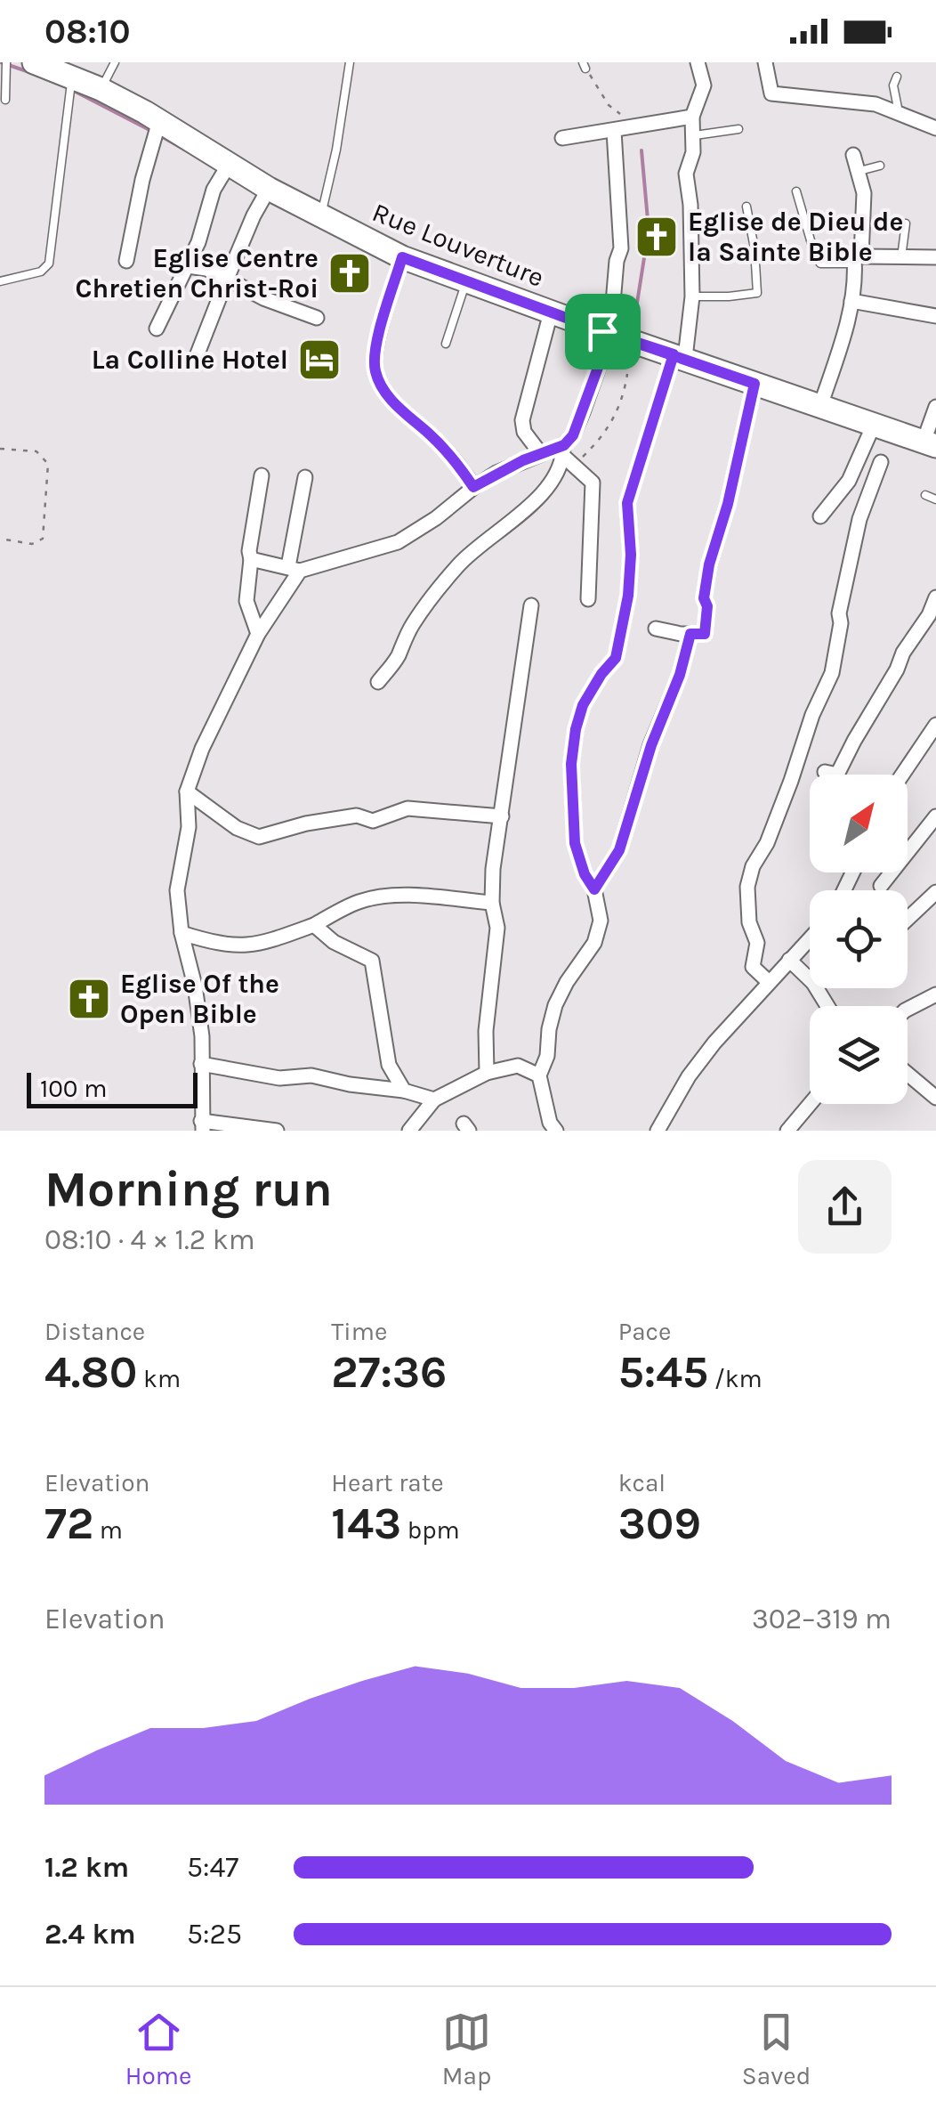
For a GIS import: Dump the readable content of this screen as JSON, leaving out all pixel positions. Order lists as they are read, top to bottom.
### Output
{
  "streets": {
    "main road": ["Rue Louverture"]
  },
  "places": {
    "church": ["Eglise de Dieu de la Sainte Bible", "Eglise Centre Chretien Christ-Roi", "Eglise Of the Open Bible"],
    "hotel": ["La Colline Hotel"]
  },
  "scale_bar": "100 m",
  "north": "top right",
  "page": {
    "status": "08:10",
    "scale": "100 m",
    "heading": ["Morning run", "08:10 · 4 × 1.2 km"],
    "stats": [
      ["Distance", "4.80 km"],
      ["Time", "27:36"],
      ["Pace", "5:45 /km"],
      ["Elevation", "72 m"],
      ["Heart rate", "143 bpm"],
      ["kcal", "309"]
    ],
    "chart": ["Elevation", "302–319 m"],
    "list": [
      {
        "name": "1.2 km",
        "note": "5:47"
      },
      {
        "name": "2.4 km",
        "note": "5:25"
      }
    ],
    "tabs": ["Home", "Map", "Saved"]
  }
}
